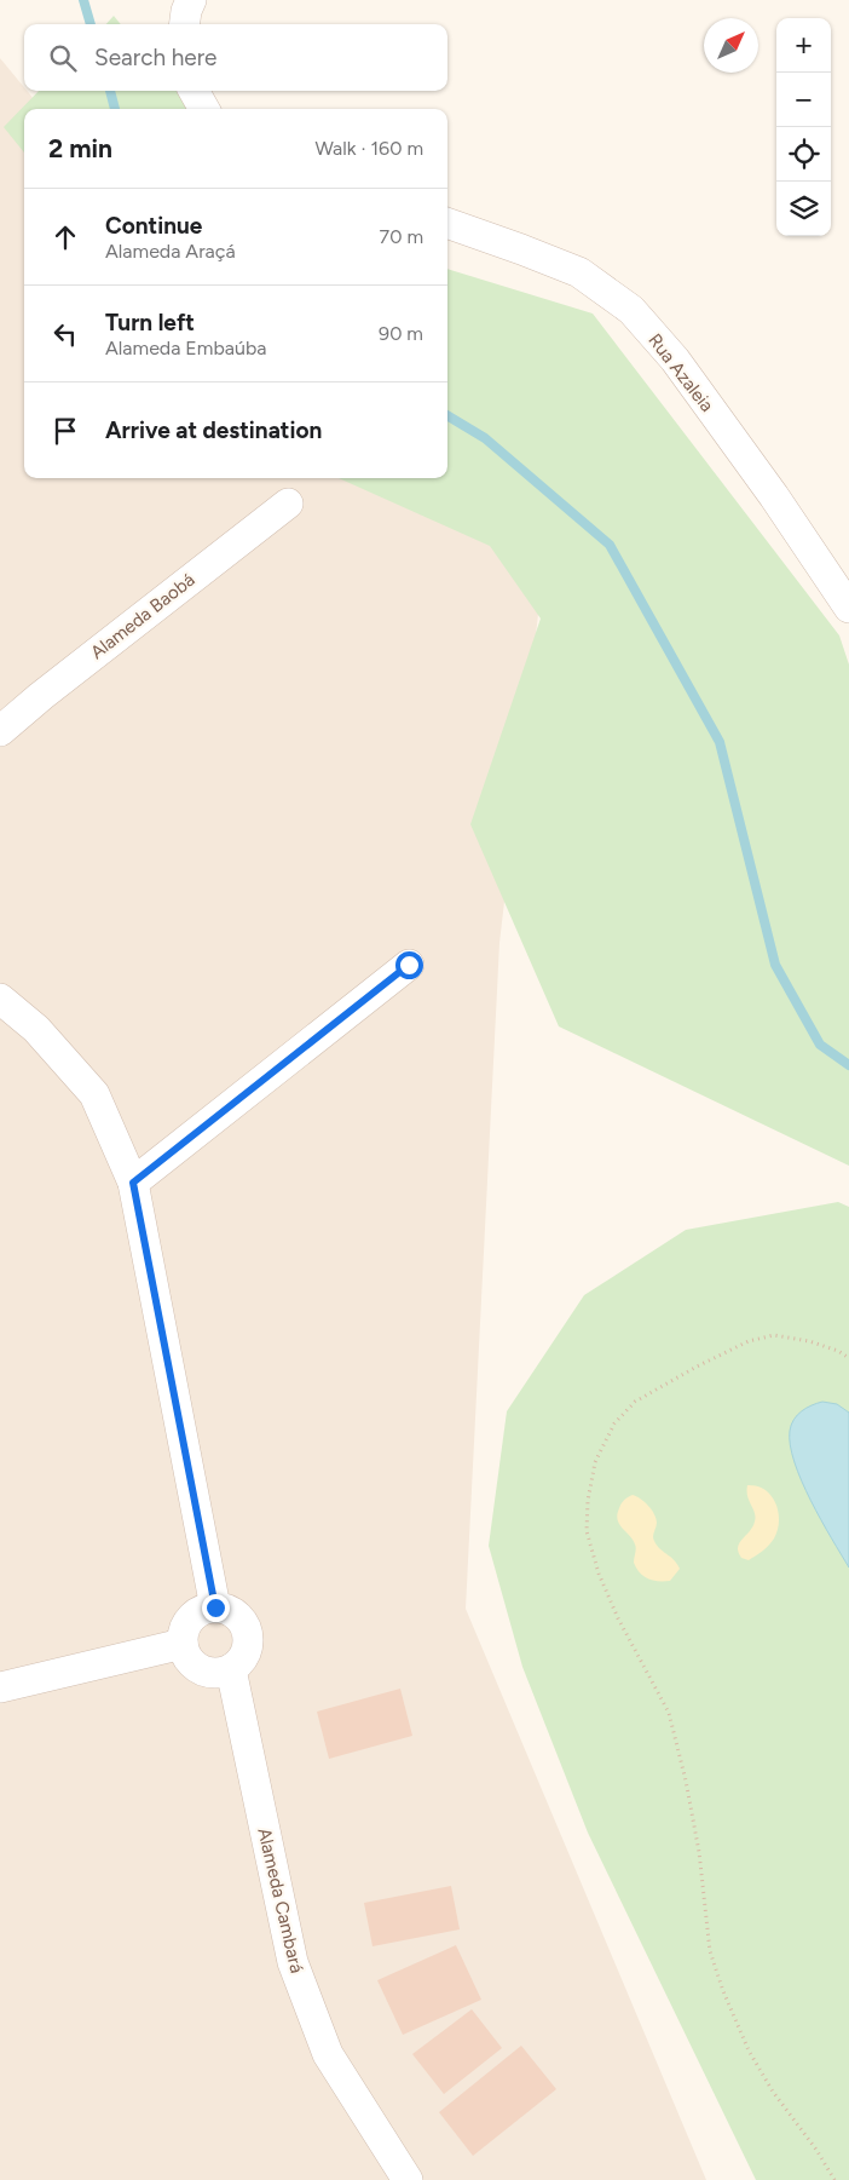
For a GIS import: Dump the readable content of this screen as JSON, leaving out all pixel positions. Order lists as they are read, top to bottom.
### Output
{
  "streets": {
    "street": ["Rua Azaleia", "Alameda Baobá", "Alameda Cambará"]
  },
  "north": "top right",
  "page": {
    "map_buttons": ["+", "−"],
    "search": "Search here",
    "heading": ["2 min", "Walk · 160 m"],
    "list": [
      ["Continue", "Alameda Araçá", "70 m"],
      ["Turn left", "Alameda Embaúba", "90 m"],
      "Arrive at destination"
    ]
  }
}
